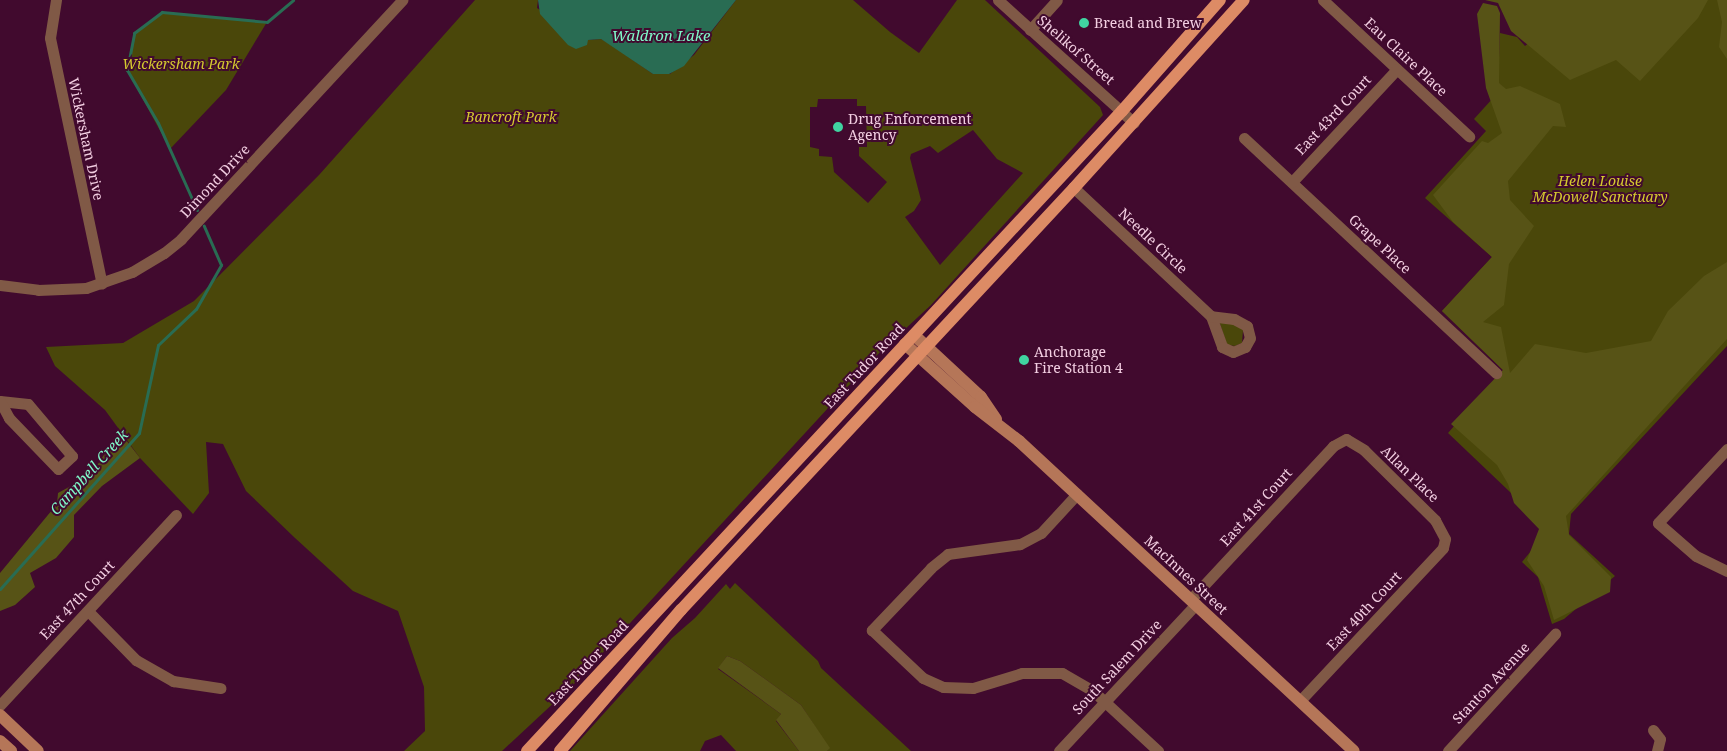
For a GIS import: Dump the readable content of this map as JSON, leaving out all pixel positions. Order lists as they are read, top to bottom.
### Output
{
  "streets": {
    "main road": ["East Tudor Road"],
    "street": [
      "Shelikof Street",
      "Eau Claire Place",
      "East 43rd Court",
      "Wickersham Drive",
      "Dimond Drive",
      "Needle Circle",
      "Grape Place",
      "Allan Place",
      "East 41st Court",
      "MacInnes Street",
      "East 47th Court",
      "East 40th Court",
      "South Salem Drive",
      "Stanton Avenue"
    ]
  },
  "crossings": [
    ["Shelikof Street", "East Tudor Road"],
    ["Eau Claire Place", "East 43rd Court"],
    ["East 43rd Court", "Grape Place"],
    ["Wickersham Drive", "Dimond Drive"],
    ["East Tudor Road", "MacInnes Street"],
    ["Allan Place", "East 41st Court"],
    ["Allan Place", "East 40th Court"],
    ["East 41st Court", "MacInnes Street"],
    ["East 41st Court", "South Salem Drive"],
    ["MacInnes Street", "East 40th Court"],
    ["MacInnes Street", "South Salem Drive"]
  ],
  "water": ["Waldron Lake", "Campbell Creek"],
  "parks": ["Wickersham Park", "Bancroft Park", "Helen Louise McDowell Sanctuary"],
  "places": ["Bread and Brew", "Drug Enforcement Agency", "Anchorage Fire Station 4"]
}
